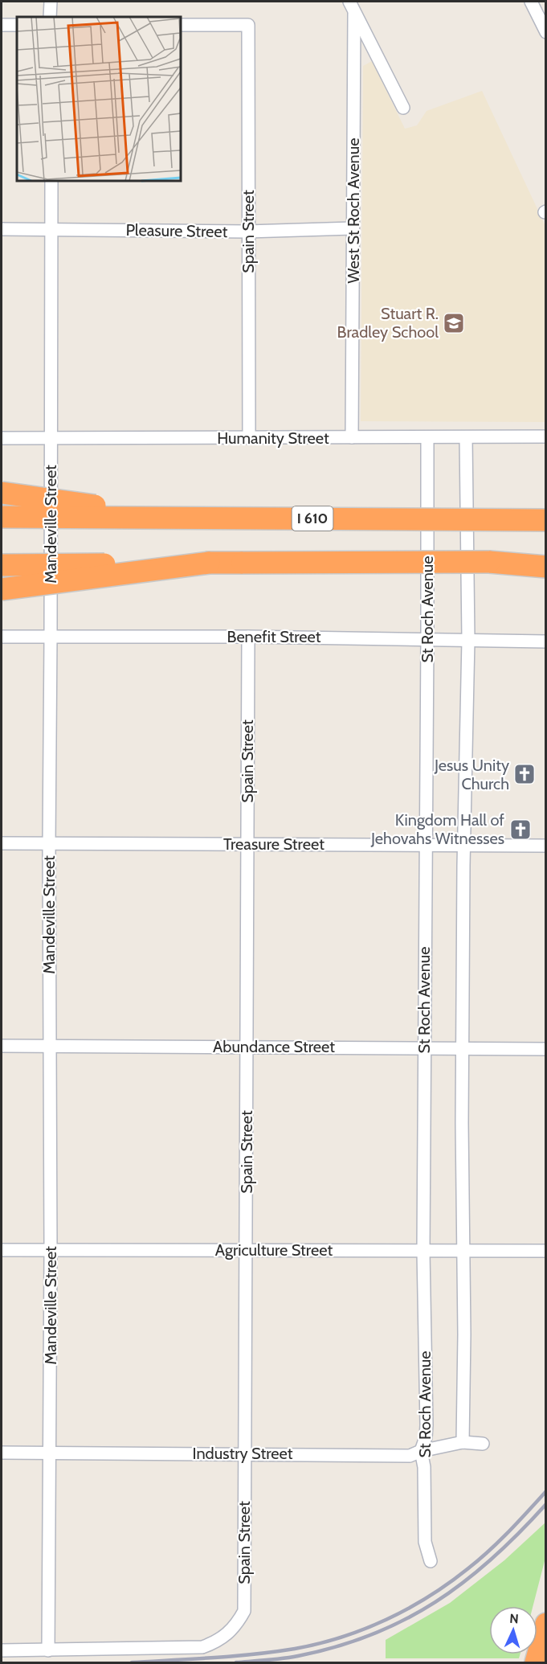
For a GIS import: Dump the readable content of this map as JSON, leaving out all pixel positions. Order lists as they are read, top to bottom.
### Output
{
  "streets": {
    "highway": ["I 610"],
    "street": [
      "West St Roch Avenue",
      "Pleasure Street",
      "Spain Street",
      "Humanity Street",
      "Mandeville Street",
      "St Roch Avenue",
      "Benefit Street",
      "Treasure Street",
      "Abundance Street",
      "Agriculture Street",
      "Industry Street"
    ]
  },
  "crossings": [
    ["West St Roch Avenue", "Pleasure Street"],
    ["West St Roch Avenue", "Humanity Street"],
    ["Pleasure Street", "Spain Street"],
    ["Pleasure Street", "Mandeville Street"],
    ["Spain Street", "Humanity Street"],
    ["Spain Street", "Mandeville Street"],
    ["Spain Street", "Benefit Street"],
    ["Spain Street", "Treasure Street"],
    ["Spain Street", "Abundance Street"],
    ["Spain Street", "Agriculture Street"],
    ["Spain Street", "Industry Street"],
    ["Humanity Street", "Mandeville Street"],
    ["Humanity Street", "St Roch Avenue"],
    ["Mandeville Street", "Benefit Street"],
    ["Mandeville Street", "Treasure Street"],
    ["Mandeville Street", "Abundance Street"],
    ["Mandeville Street", "Agriculture Street"],
    ["Mandeville Street", "Industry Street"],
    ["St Roch Avenue", "Benefit Street"],
    ["St Roch Avenue", "Treasure Street"],
    ["St Roch Avenue", "Abundance Street"],
    ["St Roch Avenue", "Agriculture Street"],
    ["St Roch Avenue", "Industry Street"]
  ],
  "places": {
    "school or university": ["Stuart R. Bradley School"],
    "church": ["Jesus Unity Church", "Kingdom Hall of Jehovahs Witnesses"]
  },
  "north": "top"
}
